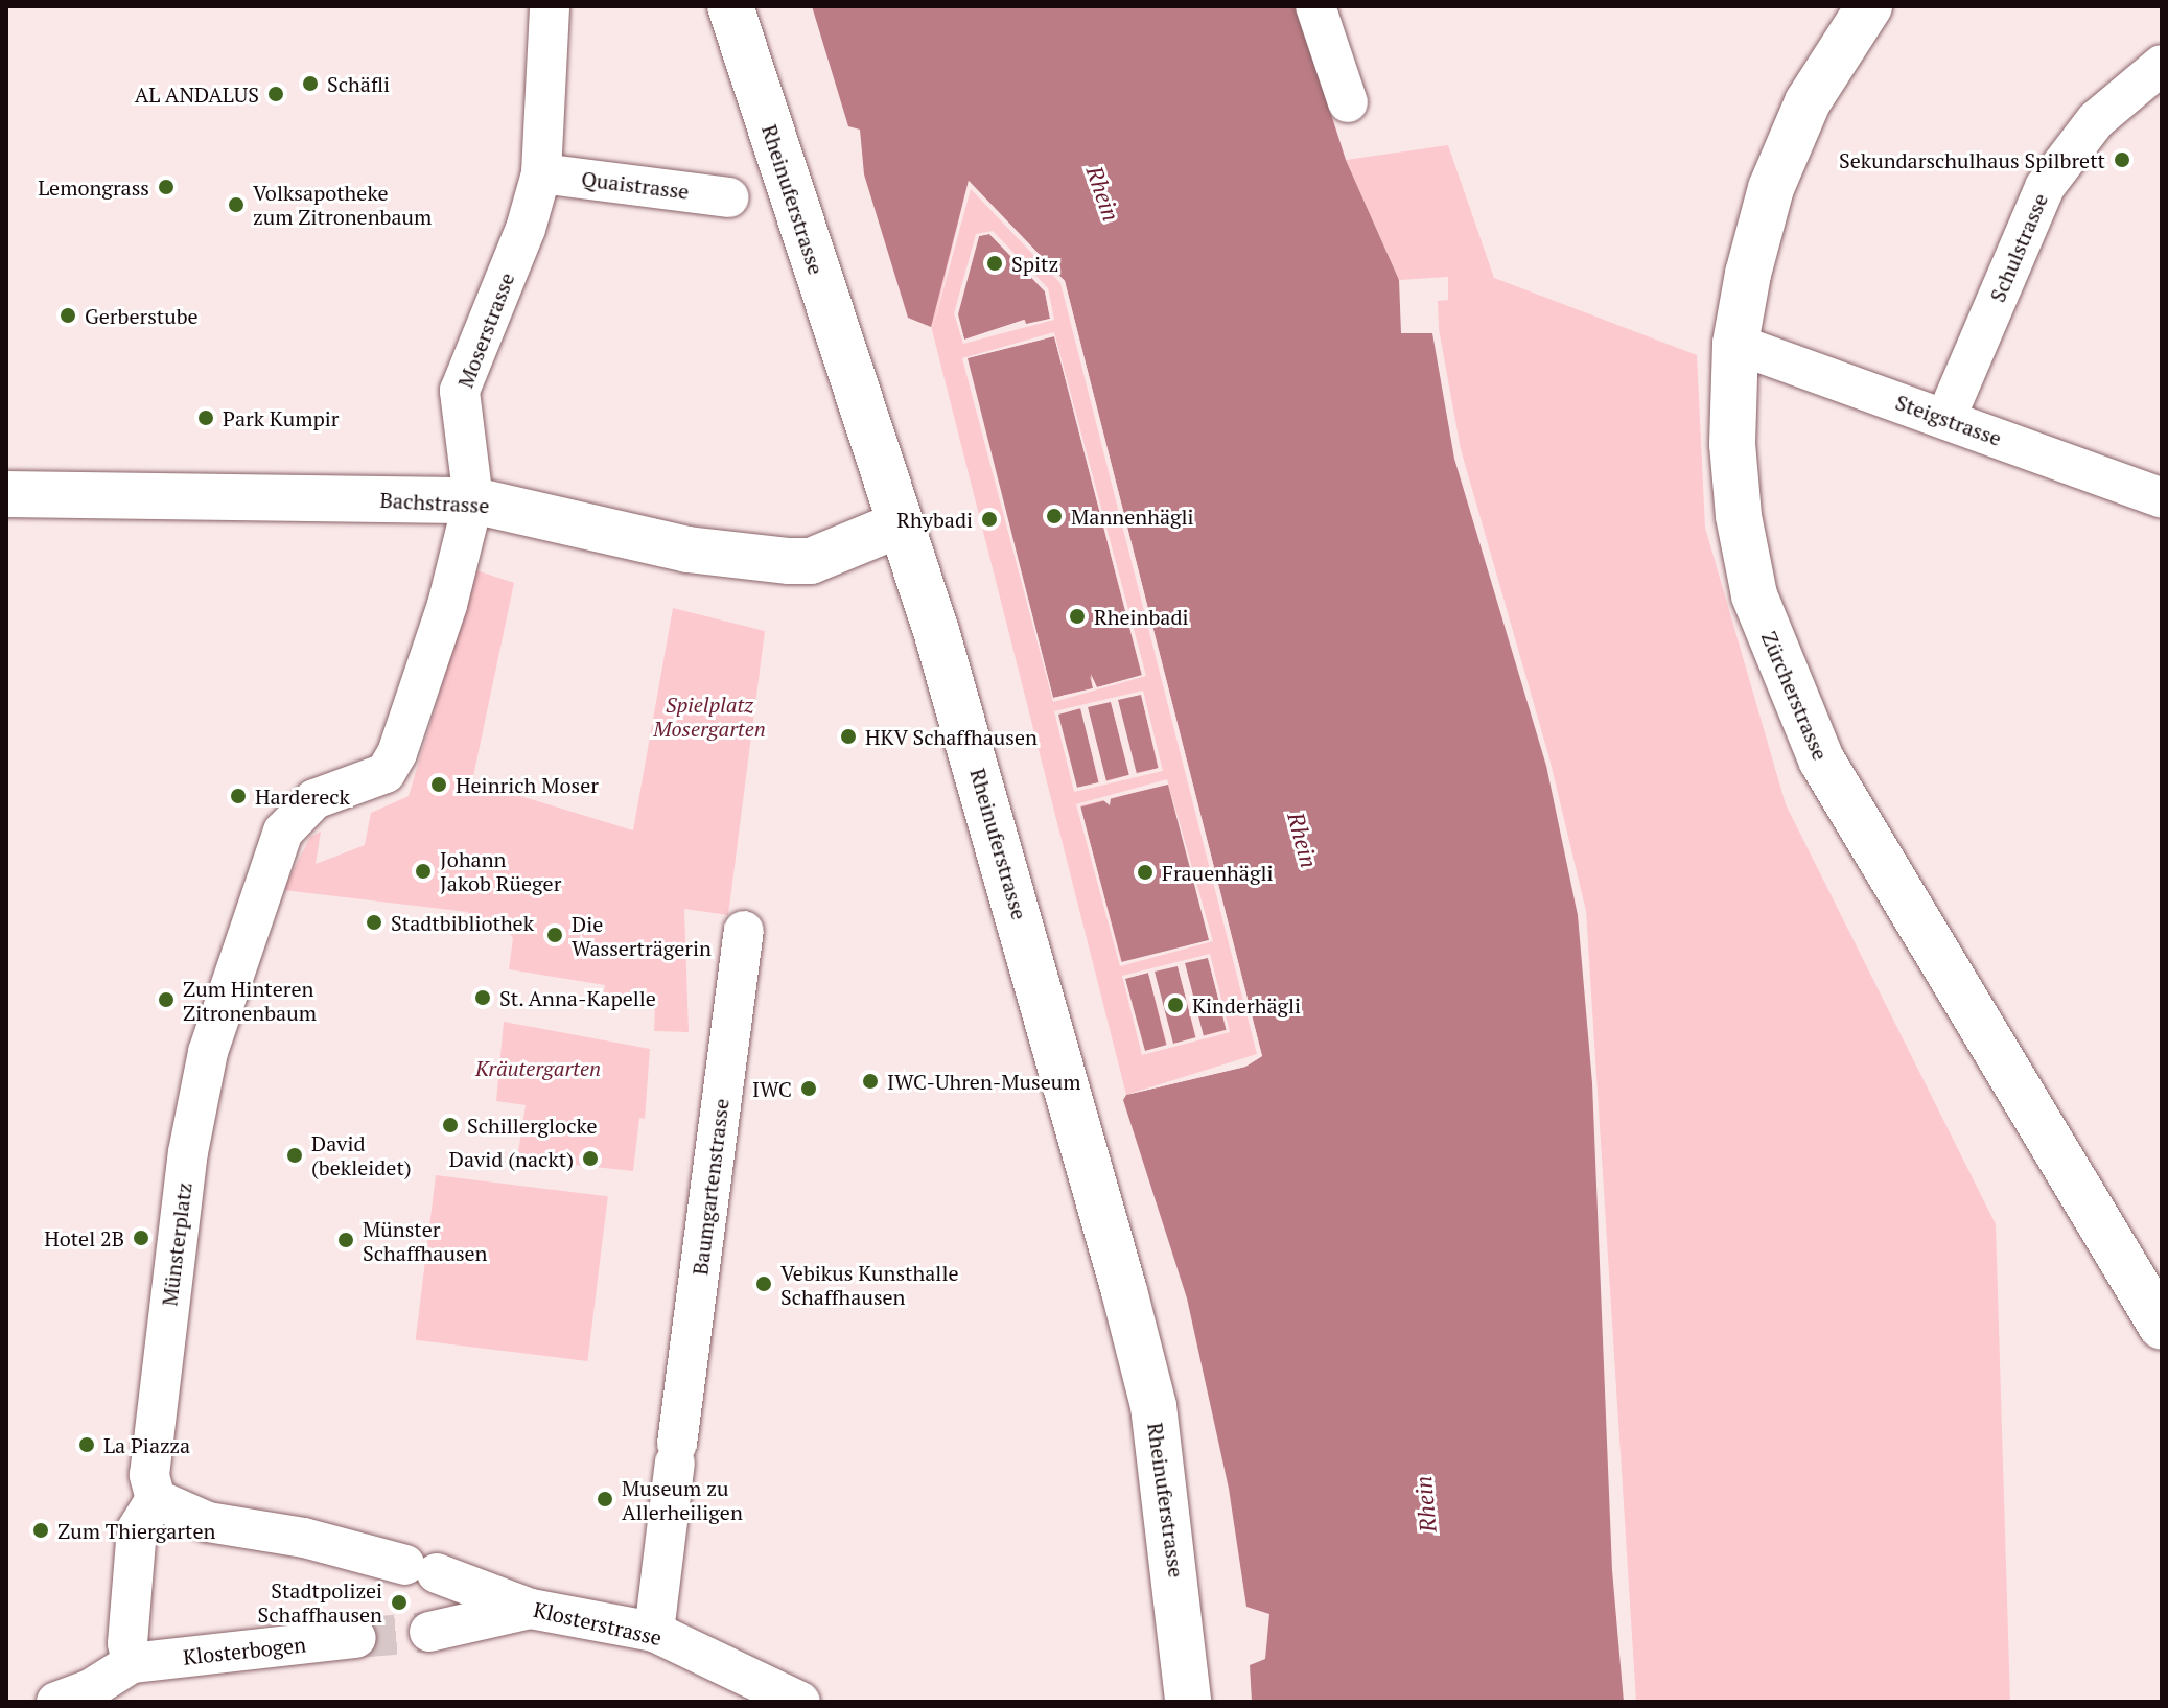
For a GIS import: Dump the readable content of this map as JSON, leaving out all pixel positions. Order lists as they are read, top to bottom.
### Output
{
  "streets": {
    "main road": ["Rheinuferstrasse", "Bachstrasse", "Zürcherstrasse"],
    "street": [
      "Quaistrasse",
      "Schulstrasse",
      "Moserstrasse",
      "Steigstrasse",
      "Baumgartenstrasse",
      "Münsterplatz",
      "Klosterstrasse",
      "Klosterbogen"
    ]
  },
  "crossings": [
    ["Quaistrasse", "Moserstrasse"],
    ["Rheinuferstrasse", "Bachstrasse"],
    ["Schulstrasse", "Steigstrasse"],
    ["Moserstrasse", "Bachstrasse"],
    ["Moserstrasse", "Münsterplatz"],
    ["Steigstrasse", "Zürcherstrasse"],
    ["Baumgartenstrasse", "Klosterstrasse"],
    ["Münsterplatz", "Klosterstrasse"]
  ],
  "water": ["Rhein"],
  "parks": ["Spielplatz Mosergarten", "Kräutergarten"],
  "places": [
    "Schäfli",
    "AL ANDALUS",
    "Sekundarschulhaus Spilbrett",
    "Lemongrass",
    "Volksapotheke zum Zitronenbaum",
    "Spitz",
    "Gerberstube",
    "Park Kumpir",
    "Mannenhägli",
    "Rhybadi",
    "Rheinbadi",
    "HKV Schaffhausen",
    "Heinrich Moser",
    "Hardereck",
    "Johann Jakob Rüeger",
    "Frauenhägli",
    "Stadtbibliothek",
    "Die Wasserträgerin",
    "St. Anna-Kapelle",
    "Zum Hinteren Zitronenbaum",
    "Kinderhägli",
    "IWC-Uhren-Museum",
    "IWC",
    "Schillerglocke",
    "David (bekleidet)",
    "David (nackt)",
    "Hotel 2B",
    "Münster Schaffhausen",
    "Vebikus Kunsthalle Schaffhausen",
    "La Piazza",
    "Museum zu Allerheiligen",
    "Zum Thiergarten",
    "Stadtpolizei Schaffhausen"
  ]
}
